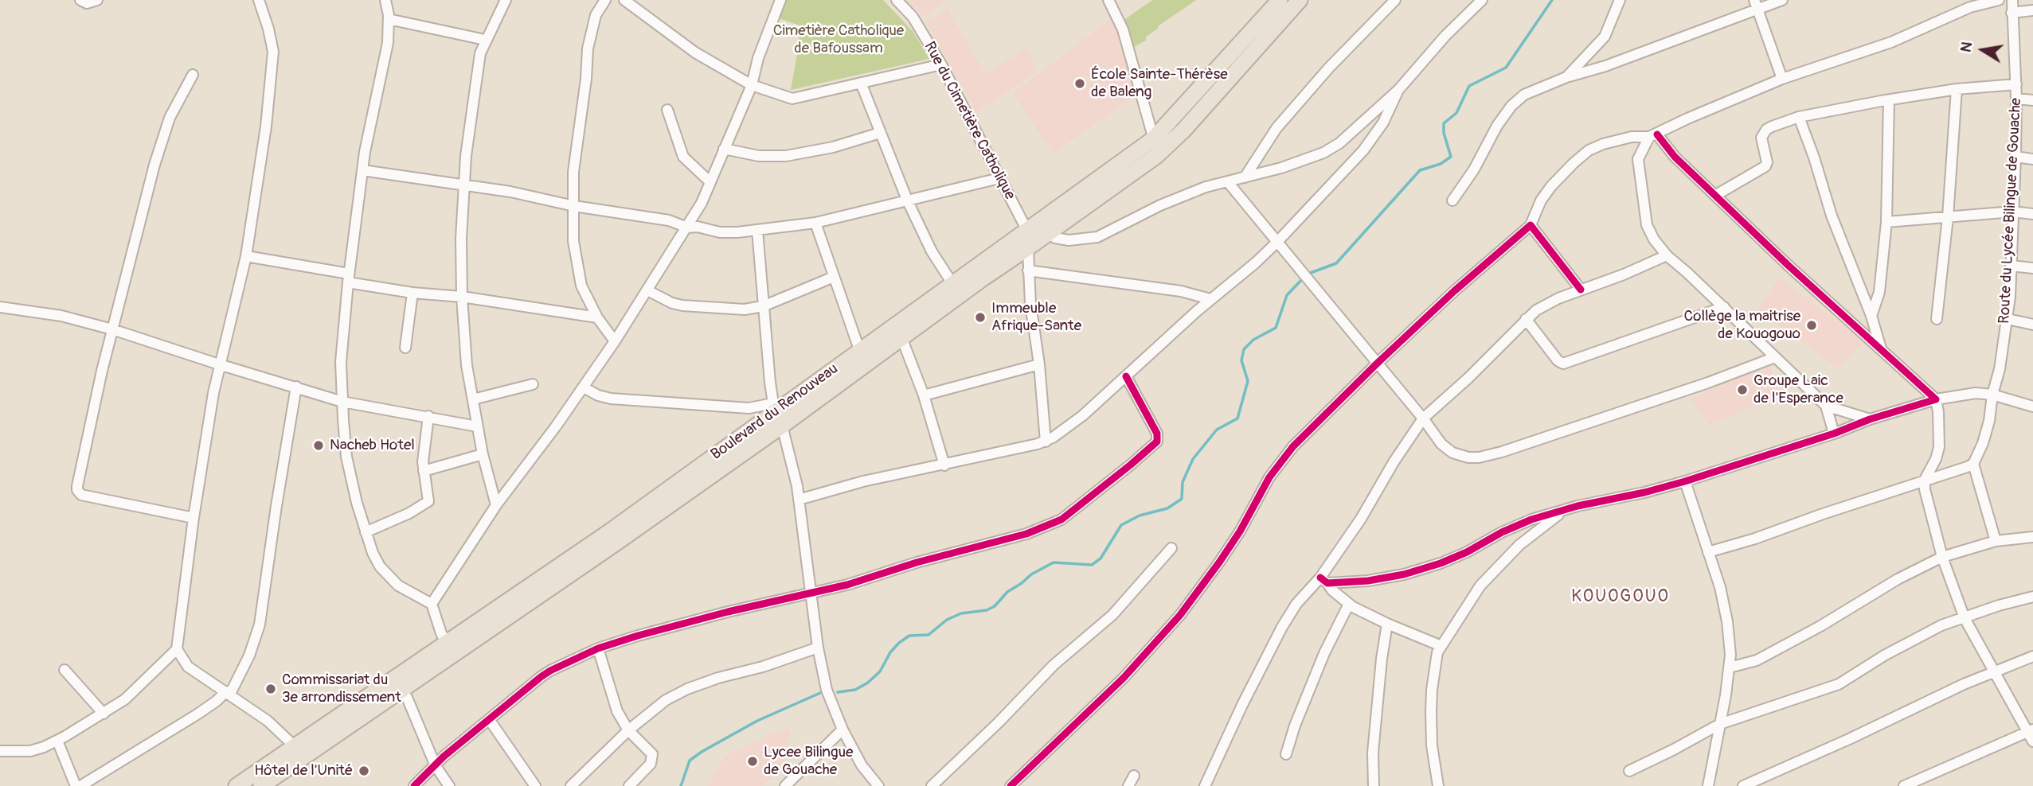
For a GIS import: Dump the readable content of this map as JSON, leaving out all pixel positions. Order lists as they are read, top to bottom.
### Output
{
  "streets": {
    "highway": ["Boulevard du Renouveau"],
    "street": ["Rue du Cimetière Catholique", "Route du Lycée Bilingue de Gouache"]
  },
  "crossings": [
    ["Rue du Cimetière Catholique", "Boulevard du Renouveau"]
  ],
  "districts": ["KOUOGOUO"],
  "parks": ["Cimetière Catholique de Bafoussam"],
  "places": [
    "École Sainte-Thérèse de Baleng",
    "Immeuble Afrique-Sante",
    "Collège la maitrise de Kouogouo",
    "Groupe Laic de l'Esperance",
    "Nacheb Hotel",
    "Commissariat du 3e arrondissement",
    "Lycee Bilingue de Gouache",
    "Hôtel de l'Unité"
  ],
  "north": "left"
}
